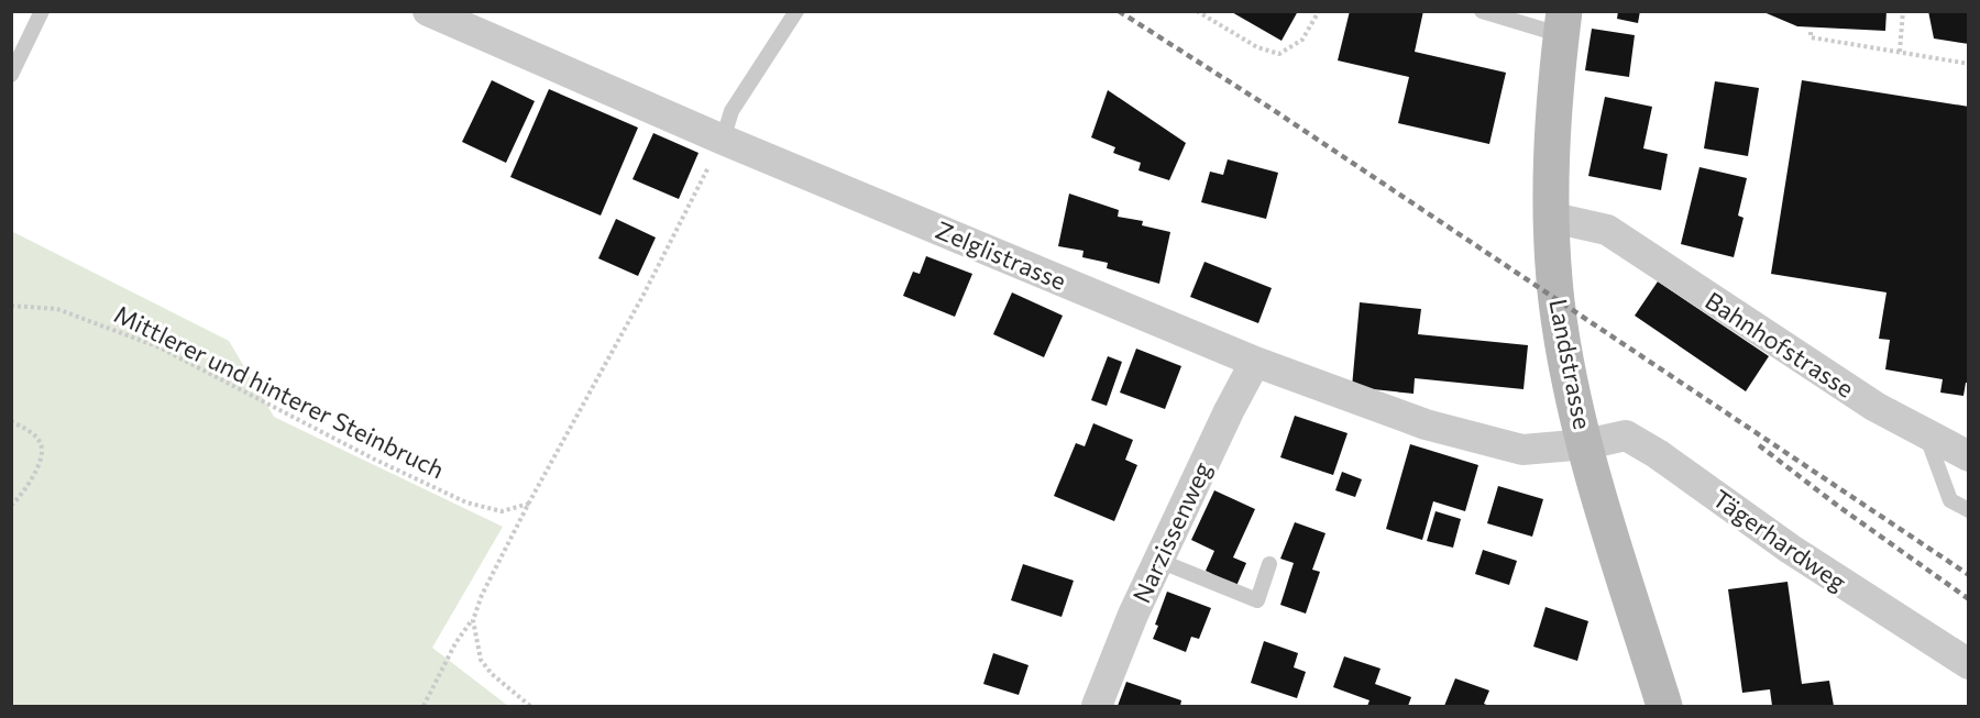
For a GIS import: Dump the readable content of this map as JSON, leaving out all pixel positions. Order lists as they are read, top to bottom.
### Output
{
  "streets": {
    "main road": ["Landstrasse"],
    "street": [
      "Zelglistrasse",
      "Bahnhofstrasse",
      "Narzissenweg",
      "Tägerhardweg"
    ],
    "path": ["Mittlerer und hinterer Steinbruch"]
  },
  "crossings": [
    ["Zelglistrasse", "Landstrasse"],
    ["Zelglistrasse", "Narzissenweg"],
    ["Zelglistrasse", "Tägerhardweg"],
    ["Bahnhofstrasse", "Landstrasse"],
    ["Landstrasse", "Tägerhardweg"]
  ]
}
